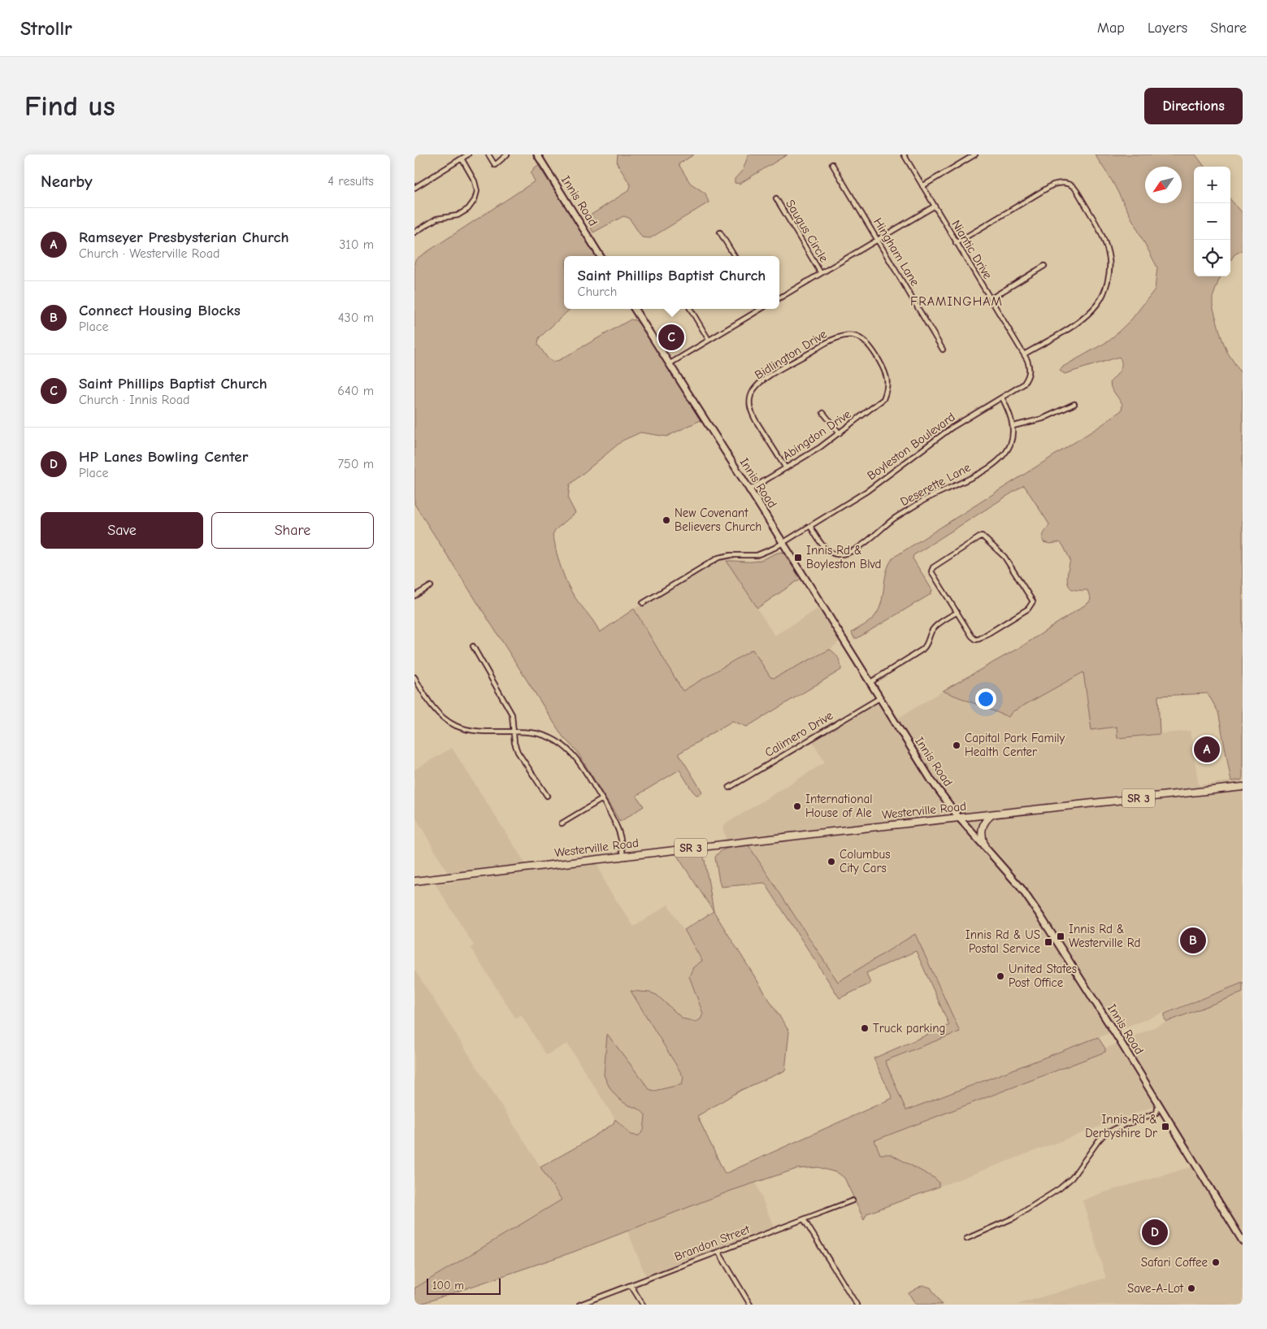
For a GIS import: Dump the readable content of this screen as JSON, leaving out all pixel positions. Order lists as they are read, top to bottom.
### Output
{
  "streets": {
    "main road": ["Innis Road", "SR 3", "Westerville Road"],
    "street": [
      "Saugus Circle",
      "Niantic Drive",
      "Hingham Lane",
      "Bidlington Drive",
      "Abingdon Drive",
      "Boyleston Boulevard",
      "Deserette Lane",
      "Calimero Drive",
      "Brandon Street"
    ]
  },
  "crossings": [
    ["Innis Road", "Abingdon Drive"],
    ["Innis Road", "Boyleston Boulevard"],
    ["Innis Road", "Calimero Drive"],
    ["Innis Road", "Westerville Road"],
    ["Niantic Drive", "Boyleston Boulevard"],
    ["Bidlington Drive", "Abingdon Drive"],
    ["Boyleston Boulevard", "Deserette Lane"]
  ],
  "districts": ["FRAMINGHAM"],
  "places": {
    "other": [
      "New Covenant Believers Church",
      "Capital Park Family Health Center",
      "International House of Ale",
      "Columbus City Cars",
      "United States Post Office",
      "Truck parking",
      "Safari Coffee",
      "Save-A-Lot"
    ],
    "transit": [
      "Innis Rd & Boyleston Blvd",
      "Innis Rd & Westerville Rd",
      "Innis Rd & US Postal Service",
      "Innis Rd & Derbyshire Dr"
    ]
  },
  "scale_bar": "100 m",
  "north": "bottom left",
  "page": {
    "header": "Strollr",
    "nav": ["Map", "Layers", "Share"],
    "buttons": [
      "Directions",
      ["Save", "Share"]
    ],
    "title": "Find us",
    "heading": ["Nearby", "4 results"],
    "map_buttons": ["+", "−"],
    "list": [
      {
        "mark": "A",
        "name": "Ramseyer Presbysterian Church",
        "note": "Church · Westerville Road",
        "value": "310 m"
      },
      {
        "mark": "B",
        "name": "Connect Housing Blocks",
        "note": "Place",
        "value": "430 m"
      },
      {
        "mark": "C",
        "name": "Saint Phillips Baptist Church",
        "note": "Church · Innis Road",
        "value": "640 m"
      },
      {
        "mark": "D",
        "name": "HP Lanes Bowling Center",
        "note": "Place",
        "value": "750 m"
      }
    ],
    "popup": ["Saint Phillips Baptist Church", "Church"],
    "pins": [
      "C",
      "A",
      "B",
      "D"
    ],
    "scale": "100 m"
  }
}
